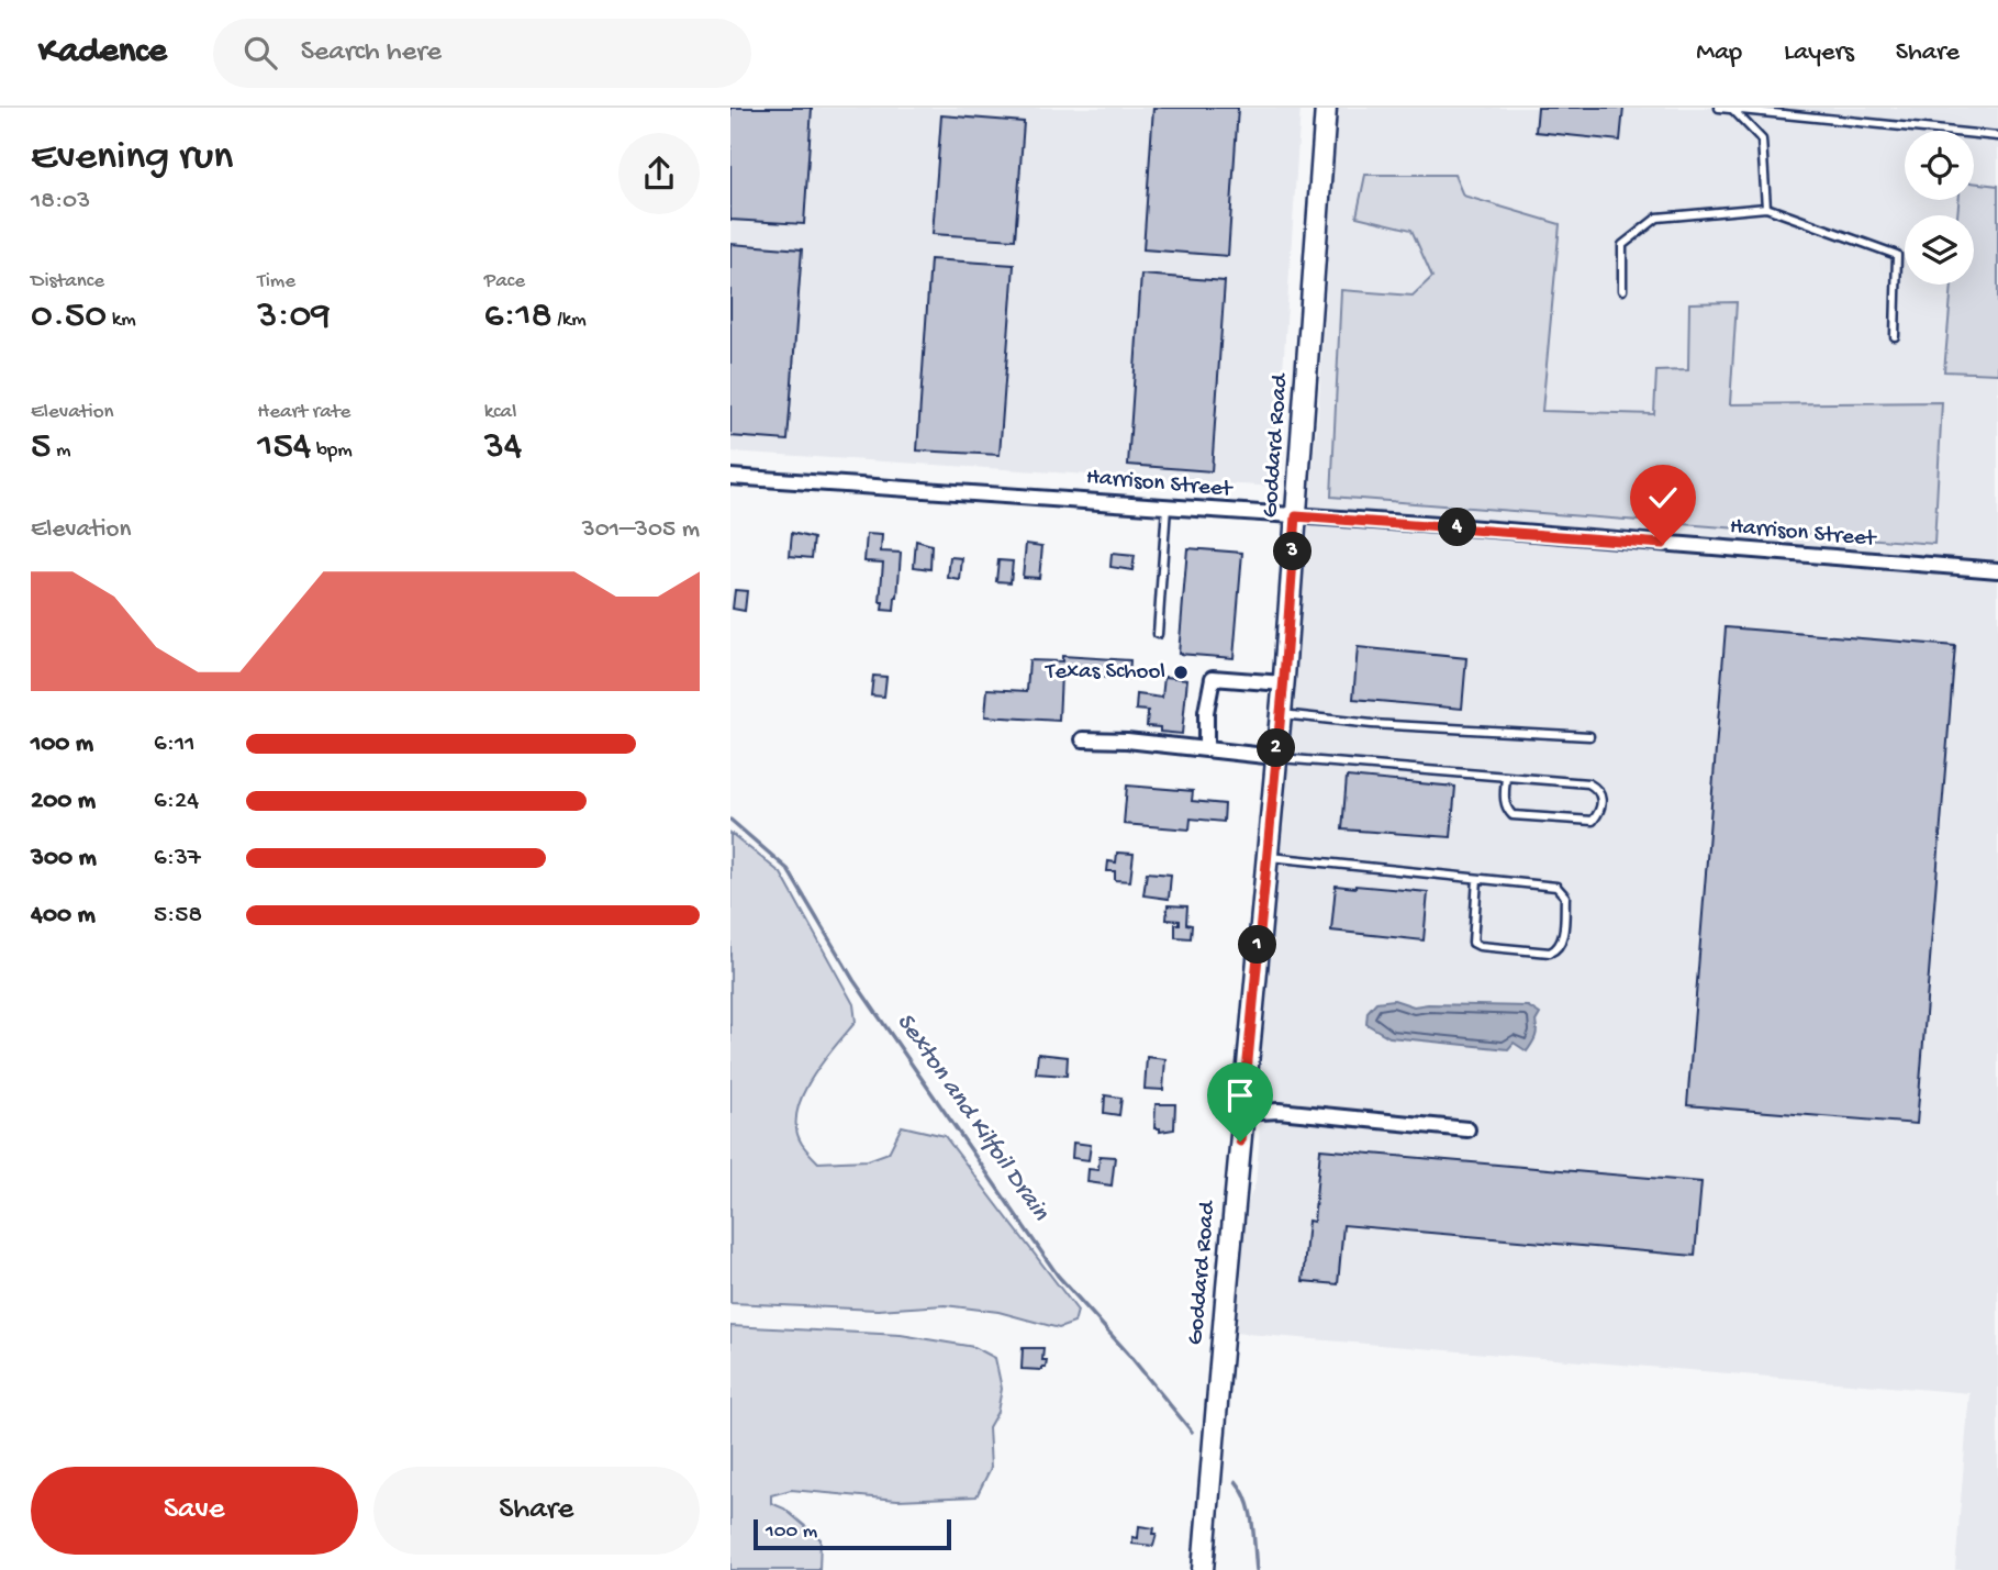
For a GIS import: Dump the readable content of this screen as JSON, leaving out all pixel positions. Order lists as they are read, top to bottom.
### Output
{
  "streets": {
    "main road": ["Goddard Road"],
    "street": ["Harrison Street"]
  },
  "crossings": [
    ["Goddard Road", "Harrison Street"]
  ],
  "water": ["Sexton and Kilfoil Drain"],
  "places": ["Texas School"],
  "scale_bar": "100 m",
  "page": {
    "header": "Kadence",
    "search": "Search here",
    "nav": ["Map", "Layers", "Share"],
    "heading": ["Evening run", "18:03"],
    "stats": [
      ["Distance", "0.50 km"],
      ["Time", "3:09"],
      ["Pace", "6:18 /km"],
      ["Elevation", "5 m"],
      ["Heart rate", "154 bpm"],
      ["kcal", "34"]
    ],
    "chart": ["Elevation", "301–305 m"],
    "pins": [
      "4",
      "3",
      "2",
      "1"
    ],
    "list": [
      {
        "name": "100 m",
        "note": "6:11"
      },
      {
        "name": "200 m",
        "note": "6:24"
      },
      {
        "name": "300 m",
        "note": "6:37"
      },
      {
        "name": "400 m",
        "note": "5:58"
      }
    ],
    "buttons": ["Save", "Share"],
    "scale": "100 m"
  }
}
